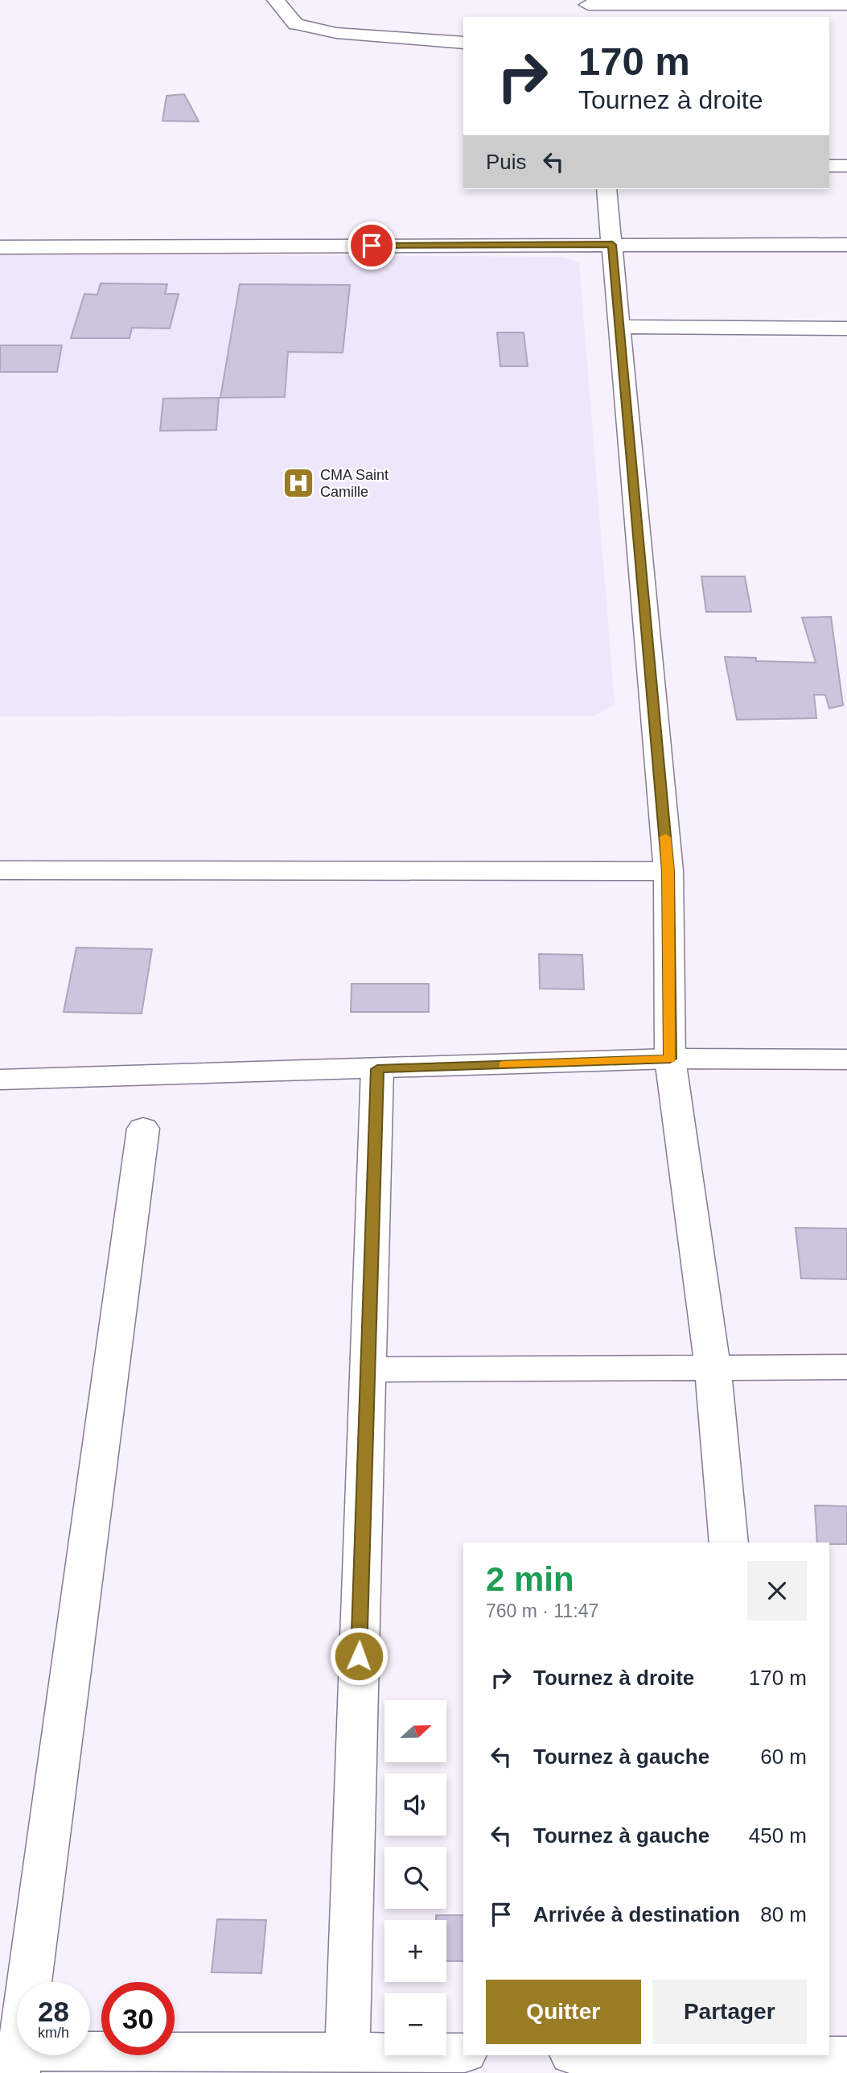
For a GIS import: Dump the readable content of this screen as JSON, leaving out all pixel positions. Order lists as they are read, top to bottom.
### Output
{
  "places": {
    "hospital": ["CMA Saint Camille"]
  },
  "north": "right",
  "page": {
    "turn": ["170 m", "Tournez à droite"],
    "then": "Puis",
    "heading": ["2 min", "760 m · 11:47"],
    "list": [
      {
        "name": "Tournez à droite",
        "value": "170 m"
      },
      {
        "name": "Tournez à gauche",
        "value": "60 m"
      },
      {
        "name": "Tournez à gauche",
        "value": "450 m"
      },
      {
        "name": "Arrivée à destination",
        "value": "80 m"
      }
    ],
    "map_buttons": ["+", "−"],
    "buttons": ["Quitter", "Partager"],
    "speed": "28 km/h",
    "limit": "30"
  }
}
